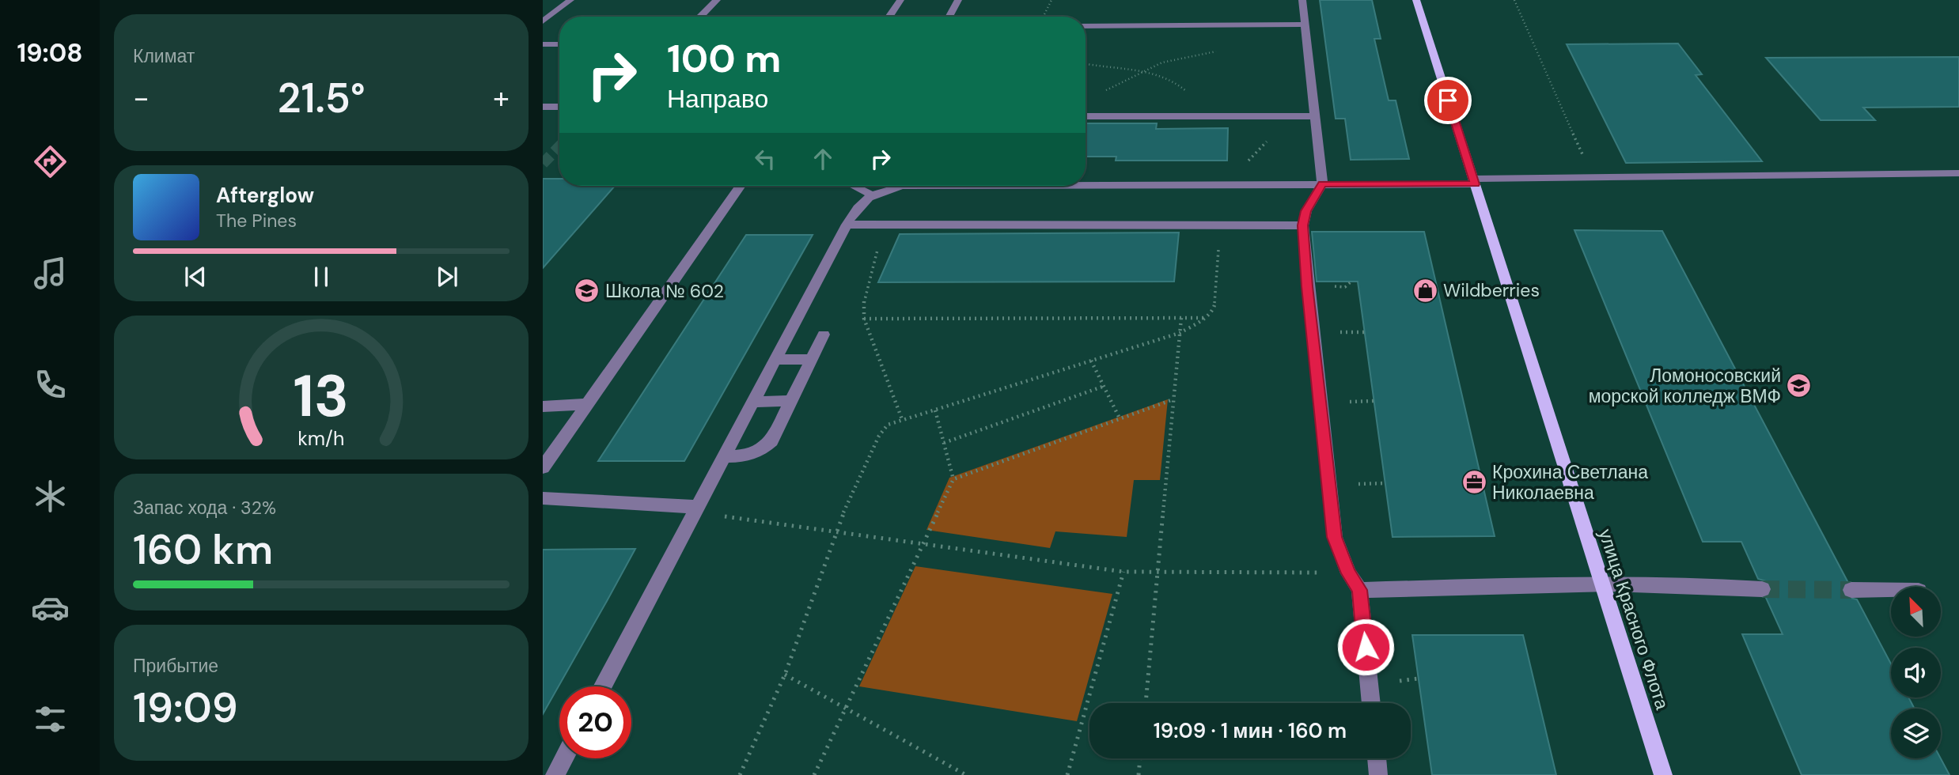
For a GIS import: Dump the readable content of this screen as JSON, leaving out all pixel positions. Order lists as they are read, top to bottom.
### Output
{
  "streets": {
    "main road": ["улица Красного Флота"]
  },
  "places": {
    "shop": ["Wildberries"],
    "school or university": ["Школа № 602", "Ломоносовский морской колледж ВМФ"],
    "office": ["Крохина Светлана Николаевна"]
  },
  "north": "top left",
  "page": {
    "tabs": "19:08",
    "tile": [
      "Климат",
      ["Запас хода · 32%", "160 km"],
      ["Прибытие", "19:09"]
    ],
    "turn": ["100 m", "Направо"],
    "heat": ["−", "21.5°", "+"],
    "song": ["Afterglow", "The Pines"],
    "limit": "20",
    "trip": "19:09 · 1 мин · 160 m",
    "gauge": ["13", "km/h"]
  }
}
